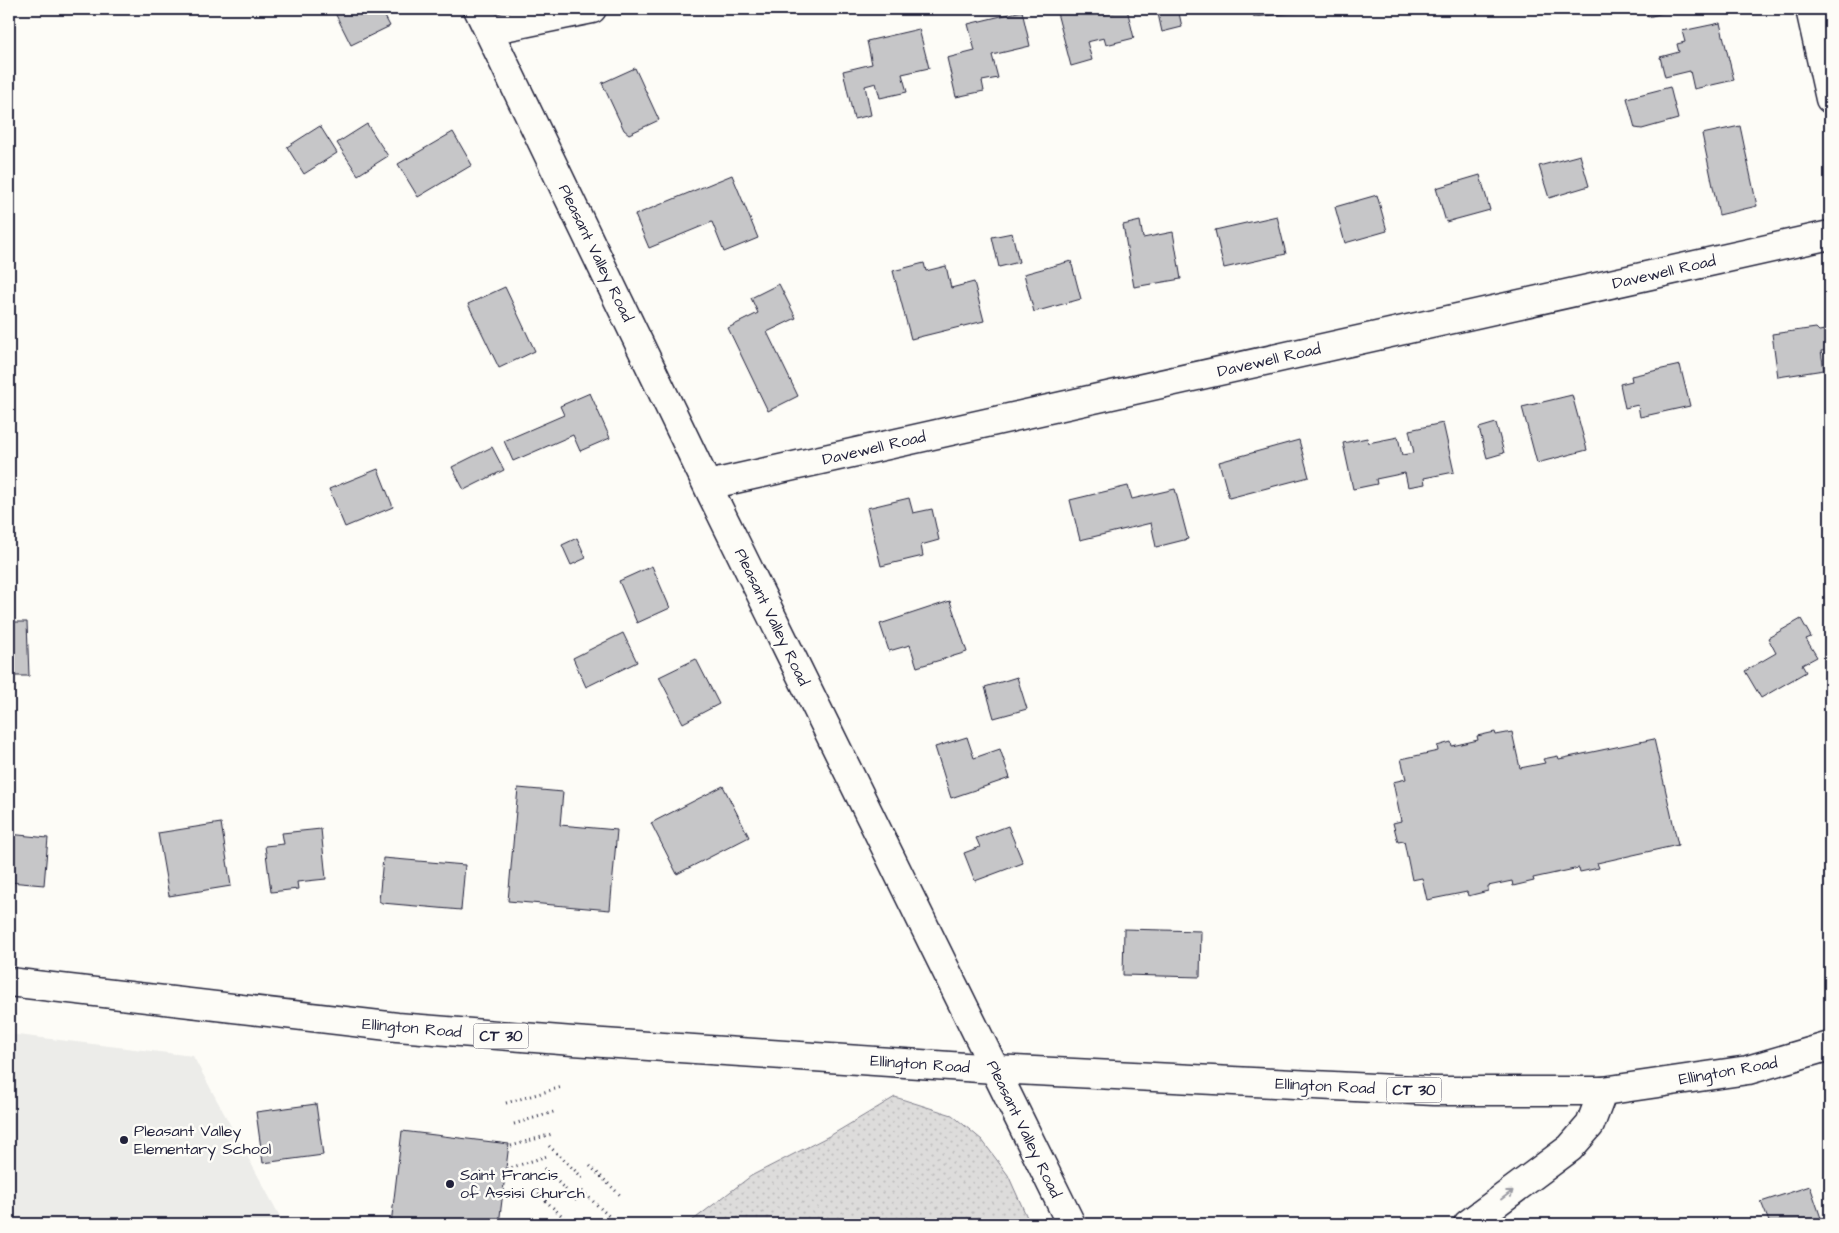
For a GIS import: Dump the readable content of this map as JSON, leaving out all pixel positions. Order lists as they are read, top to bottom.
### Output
{
  "streets": {
    "main road": [
      "Pleasant Valley Road",
      "Davewell Road",
      "Ellington Road",
      "CT 30"
    ]
  },
  "crossings": [
    ["Pleasant Valley Road", "Davewell Road"],
    ["Pleasant Valley Road", "Ellington Road"]
  ],
  "places": ["Pleasant Valley Elementary School", "Saint Francis of Assisi Church"]
}
